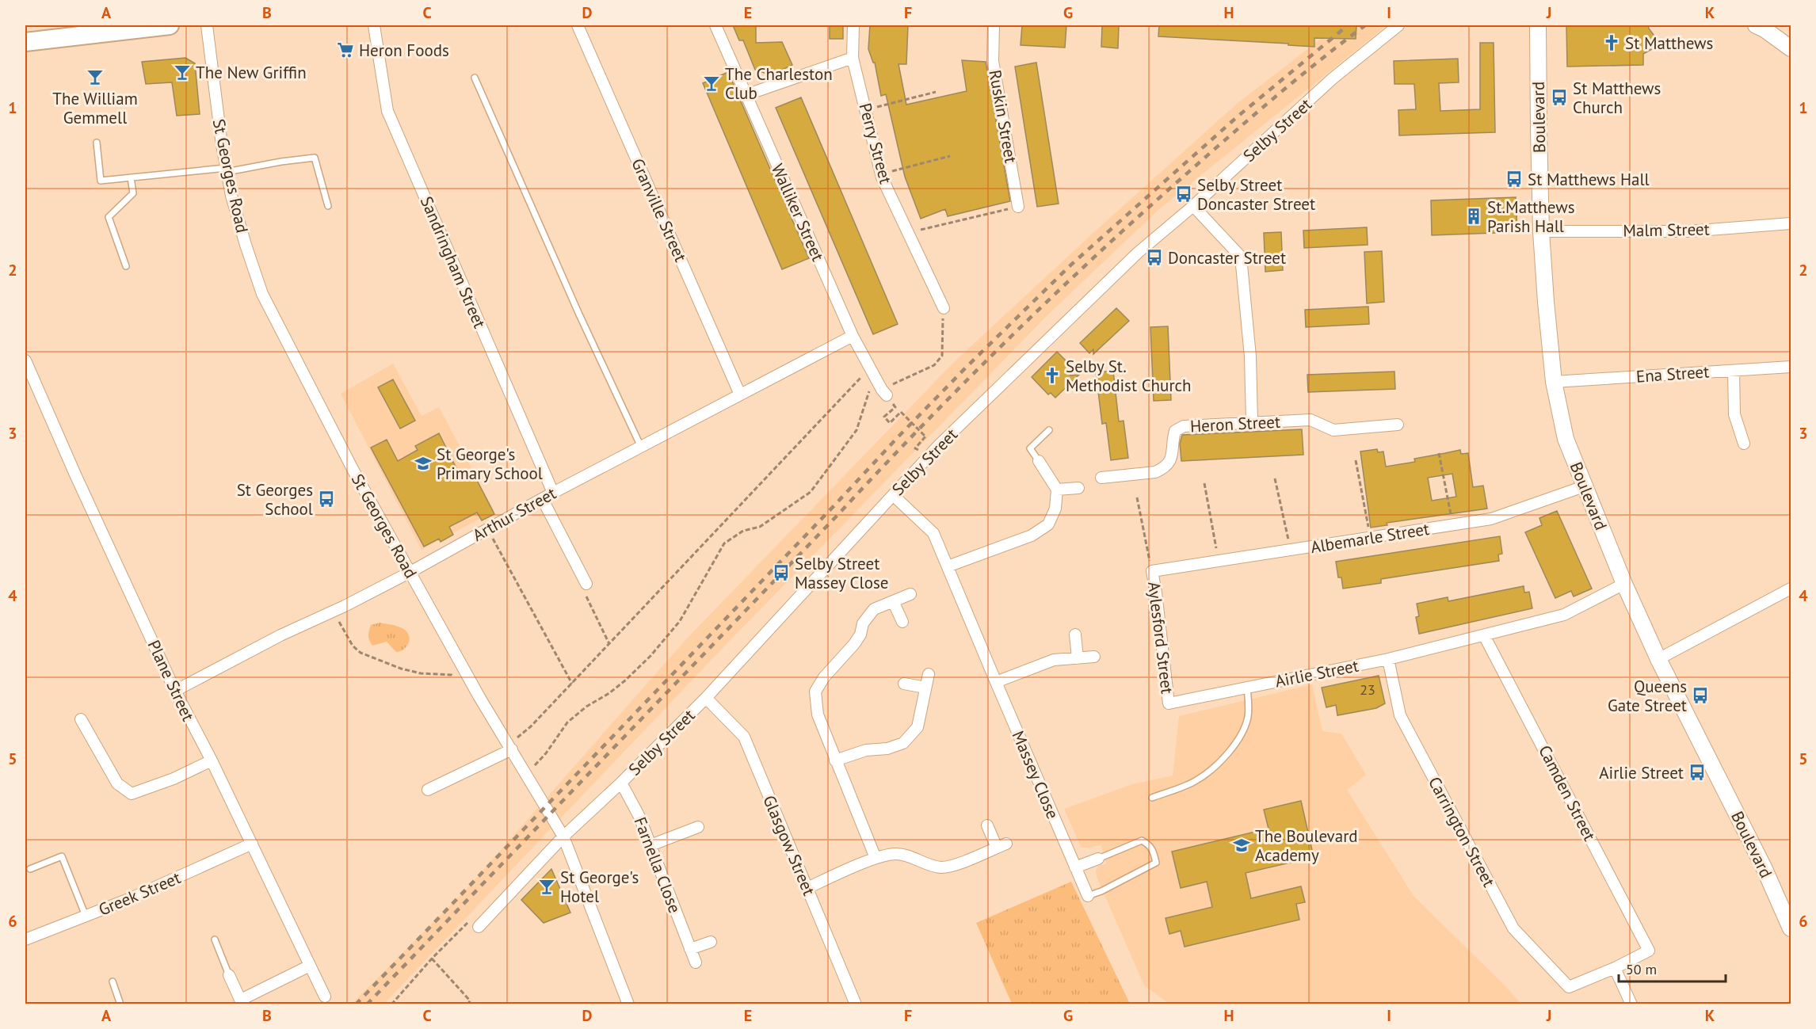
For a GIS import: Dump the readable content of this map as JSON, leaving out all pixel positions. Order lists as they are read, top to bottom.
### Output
{
  "streets": {
    "street": [
      "Ruskin Street",
      "Boulevard",
      "Selby Street",
      "Perry Street",
      "St Georges Road",
      "Granville Street",
      "Walliker Street",
      "Malm Street",
      "Sandringham Street",
      "Ena Street",
      "Heron Street",
      "Arthur Street",
      "Albemarle Street",
      "Aylesford Street",
      "Airlie Street",
      "Plane Street",
      "Massey Close",
      "Camden Street",
      "Carrington Street",
      "Glasgow Street",
      "Farnella Close",
      "Greek Street"
    ]
  },
  "crossings": [
    ["Boulevard", "Malm Street"],
    ["Boulevard", "Ena Street"],
    ["Boulevard", "Albemarle Street"],
    ["Boulevard", "Airlie Street"],
    ["Selby Street", "St Georges Road"],
    ["Selby Street", "Massey Close"],
    ["Selby Street", "Glasgow Street"],
    ["Selby Street", "Farnella Close"],
    ["St Georges Road", "Arthur Street"],
    ["Granville Street", "Arthur Street"],
    ["Walliker Street", "Arthur Street"],
    ["Sandringham Street", "Arthur Street"],
    ["Arthur Street", "Plane Street"],
    ["Albemarle Street", "Aylesford Street"],
    ["Aylesford Street", "Airlie Street"],
    ["Airlie Street", "Camden Street"],
    ["Airlie Street", "Carrington Street"],
    ["Plane Street", "Greek Street"],
    ["Camden Street", "Carrington Street"]
  ],
  "places": {
    "church": ["St Matthews", "Selby St. Methodist Church"],
    "supermarket": ["Heron Foods"],
    "bar": [
      "The New Griffin",
      "The William Gemmell",
      "The Charleston Club",
      "St George's Hotel"
    ],
    "bus stop": [
      "St Matthews Church",
      "St Matthews Hall",
      "Selby Street Doncaster Street",
      "Doncaster Street",
      "St Georges School",
      "Selby Street Massey Close",
      "Queens Gate Street",
      "Airlie Street"
    ],
    "building": ["St.Matthews Parish Hall"],
    "school or university": ["St George's Primary School", "The Boulevard Academy"]
  },
  "house_numbers": ["23"],
  "scale_bar": "50 m",
  "grid": {
    "columns": [
      "A",
      "B",
      "C",
      "D",
      "E",
      "F",
      "G",
      "H",
      "I",
      "J",
      "K"
    ],
    "rows": [
      "1",
      "2",
      "3",
      "4",
      "5",
      "6"
    ]
  }
}
